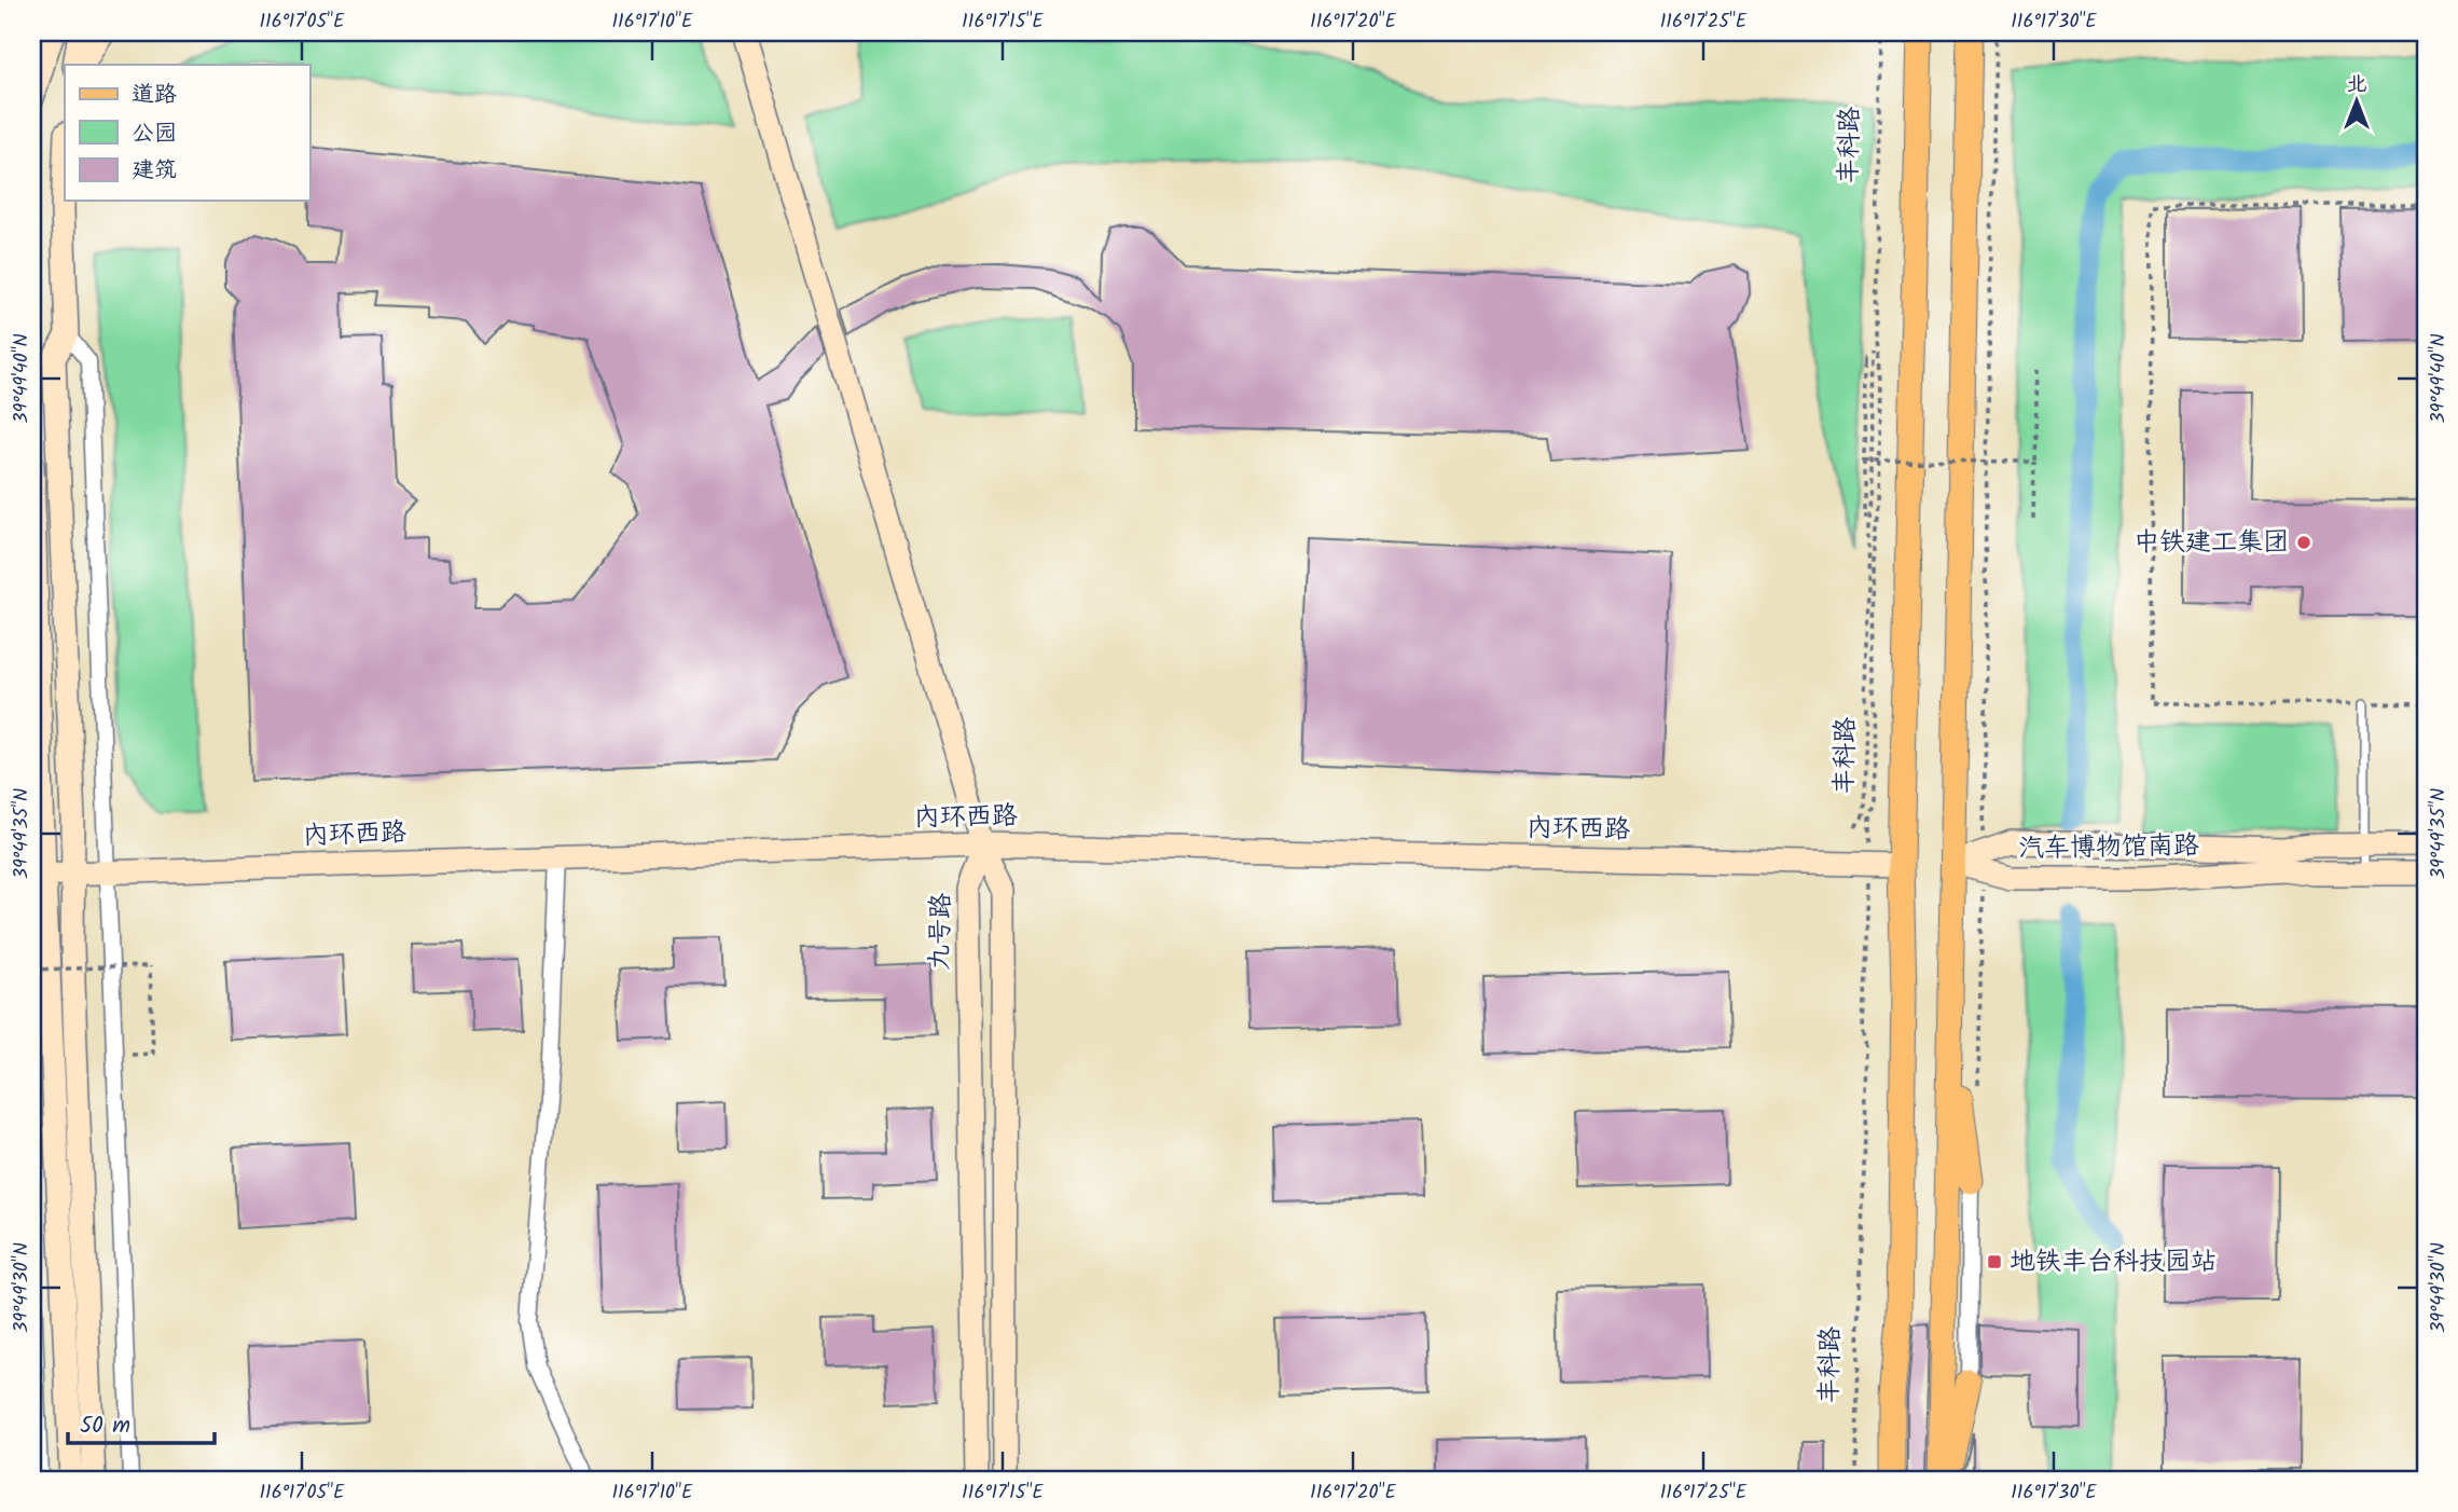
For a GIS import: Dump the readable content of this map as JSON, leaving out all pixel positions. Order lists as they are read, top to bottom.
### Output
{
  "streets": {
    "street": ["内环西路", "汽车博物馆南路", "九号路"],
    "path": ["丰科路"]
  },
  "crossings": [
    ["丰科路", "内环西路"],
    ["内环西路", "九号路"]
  ],
  "places": {
    "other": ["中铁建工集团"],
    "transit": ["地铁丰台科技园站"]
  },
  "legend": ["道路", "公园", "建筑"],
  "scale_bar": "50 m",
  "north": "top",
  "coordinates": [
    "116°17'05\"E",
    "116°17'10\"E",
    "116°17'15\"E",
    "116°17'20\"E",
    "116°17'25\"E",
    "116°17'30\"E",
    "39°49'40\"N",
    "39°49'35\"N",
    "39°49'30\"N"
  ]
}
